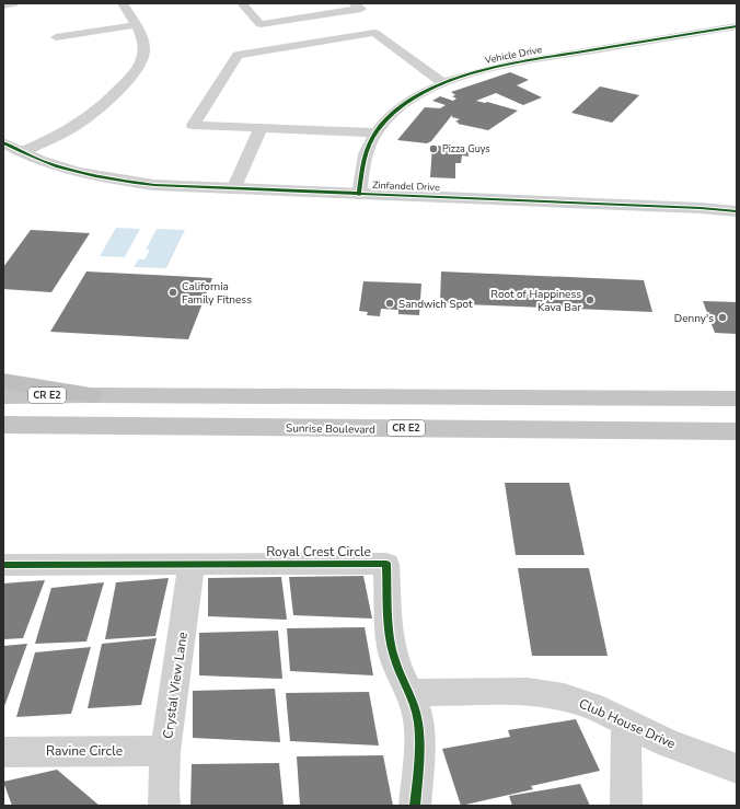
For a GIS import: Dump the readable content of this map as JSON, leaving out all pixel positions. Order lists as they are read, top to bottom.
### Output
{
  "streets": {
    "main road": ["CR E2", "Sunrise Boulevard"],
    "street": [
      "Vehicle Drive",
      "Zinfandel Drive",
      "Royal Crest Circle",
      "Crystal View Lane",
      "Club House Drive",
      "Ravine Circle"
    ]
  },
  "crossings": [
    ["Vehicle Drive", "Zinfandel Drive"],
    ["Royal Crest Circle", "Crystal View Lane"],
    ["Royal Crest Circle", "Club House Drive"],
    ["Crystal View Lane", "Ravine Circle"]
  ],
  "places": [
    "Pizza Guys",
    "California Family Fitness",
    "Root of Happiness Kava Bar",
    "Sandwich Spot",
    "Denny's"
  ]
}
